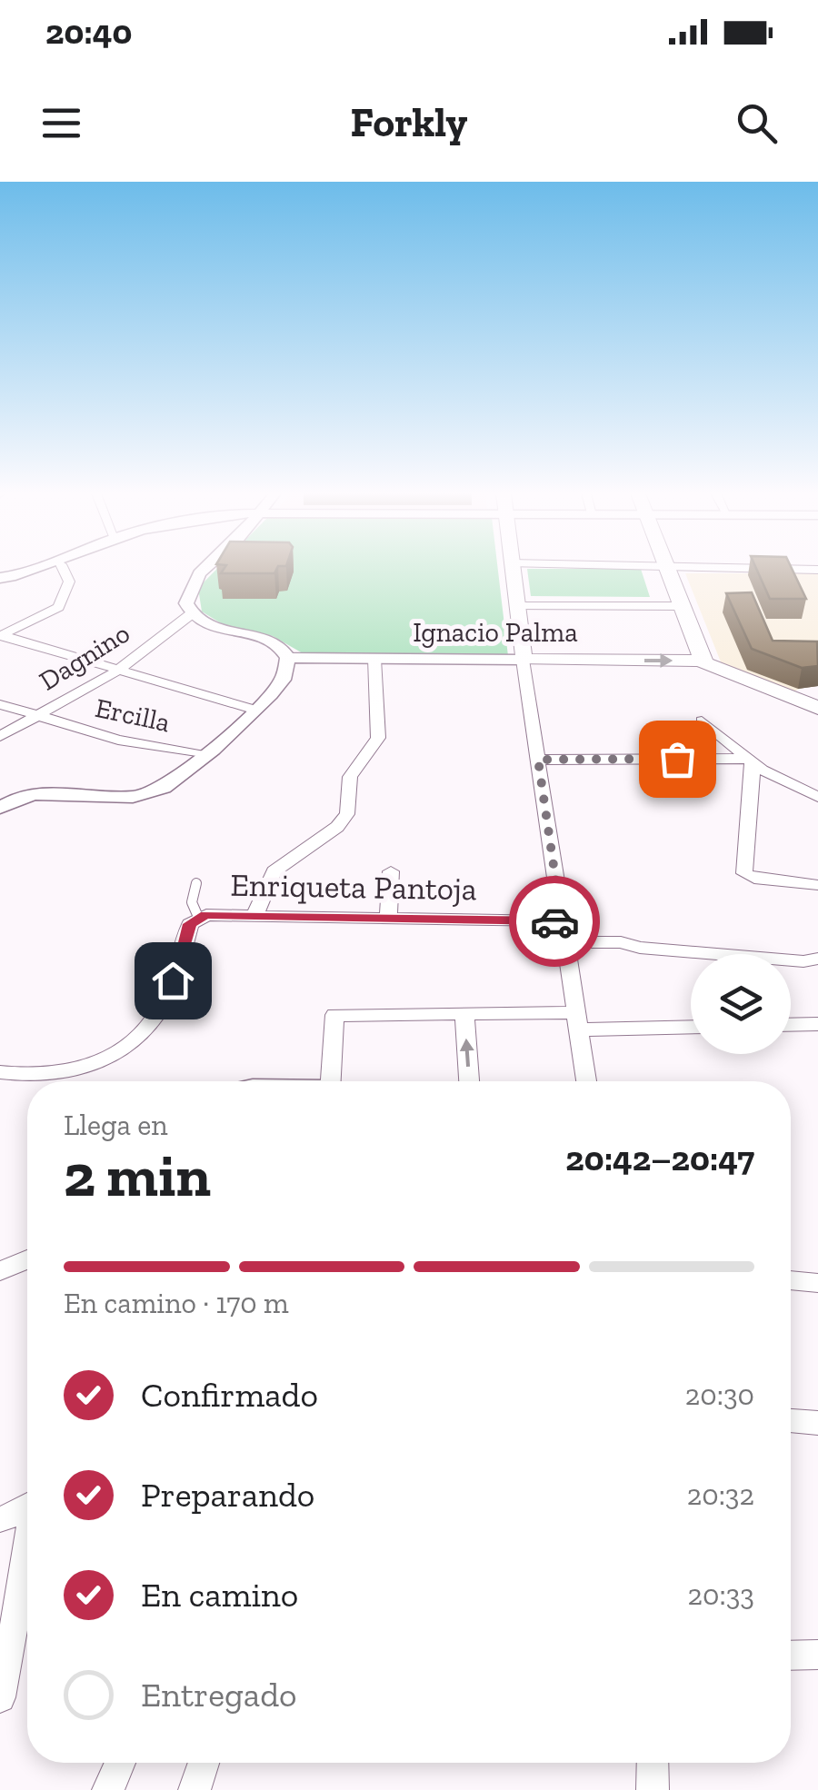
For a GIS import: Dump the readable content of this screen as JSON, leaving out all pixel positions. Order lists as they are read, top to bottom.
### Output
{
  "streets": {
    "main road": ["Ignacio Palma"],
    "street": ["Dagnino", "Ercilla", "Enriqueta Pantoja"]
  },
  "crossings": [
    ["Dagnino", "Ercilla"]
  ],
  "one_way": ["Ignacio Palma"],
  "page": {
    "status": "20:40",
    "header": "Forkly",
    "heading": ["2 min", "Llega en", "20:42–20:47"],
    "bar": "En camino · 170 m",
    "list": [
      ["Confirmado", "20:30"],
      ["Preparando", "20:32"],
      ["En camino", "20:33"],
      "Entregado"
    ]
  }
}
